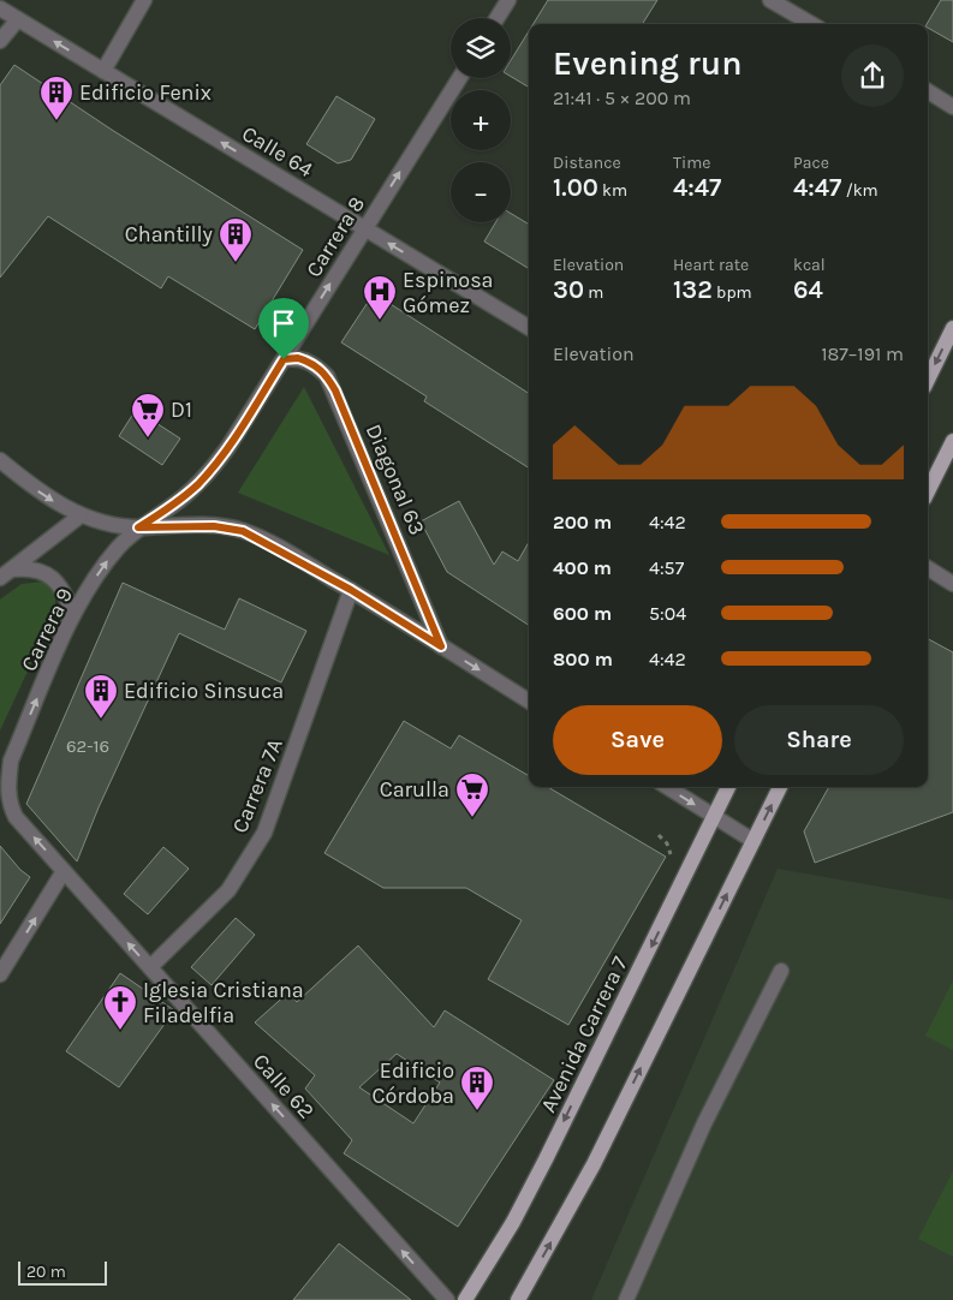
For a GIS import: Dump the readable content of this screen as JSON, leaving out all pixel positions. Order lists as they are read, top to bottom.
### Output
{
  "streets": {
    "main road": ["Avenida Carrera 7"],
    "street": [
      "Calle 64",
      "Carrera 8",
      "Diagonal 63",
      "Carrera 9",
      "Carrera 7A",
      "Calle 62"
    ]
  },
  "crossings": [
    ["Calle 64", "Carrera 8"],
    ["Carrera 8", "Diagonal 63"],
    ["Carrera 8", "Carrera 9"],
    ["Carrera 9", "Calle 62"],
    ["Carrera 7A", "Calle 62"]
  ],
  "one_way": ["Calle 64", "Carrera 8", "Calle 62"],
  "places": {
    "building": [
      "Edificio Fenix",
      "Chantilly",
      "Edificio Sinsuca",
      "Edificio Córdoba"
    ],
    "hospital": ["Espinosa Gómez"],
    "supermarket": ["D1", "Carulla"],
    "church": ["Iglesia Cristiana Filadelfia"]
  },
  "house_numbers": ["62-16"],
  "scale_bar": "20 m",
  "page": {
    "map_buttons": ["+", "−"],
    "heading": ["Evening run", "21:41 · 5 × 200 m"],
    "stats": [
      ["Distance", "1.00 km"],
      ["Time", "4:47"],
      ["Pace", "4:47 /km"],
      ["Elevation", "30 m"],
      ["Heart rate", "132 bpm"],
      ["kcal", "64"]
    ],
    "chart": ["Elevation", "187–191 m"],
    "list": [
      {
        "name": "200 m",
        "note": "4:42"
      },
      {
        "name": "400 m",
        "note": "4:57"
      },
      {
        "name": "600 m",
        "note": "5:04"
      },
      {
        "name": "800 m",
        "note": "4:42"
      }
    ],
    "buttons": ["Save", "Share"],
    "scale": "20 m"
  }
}
